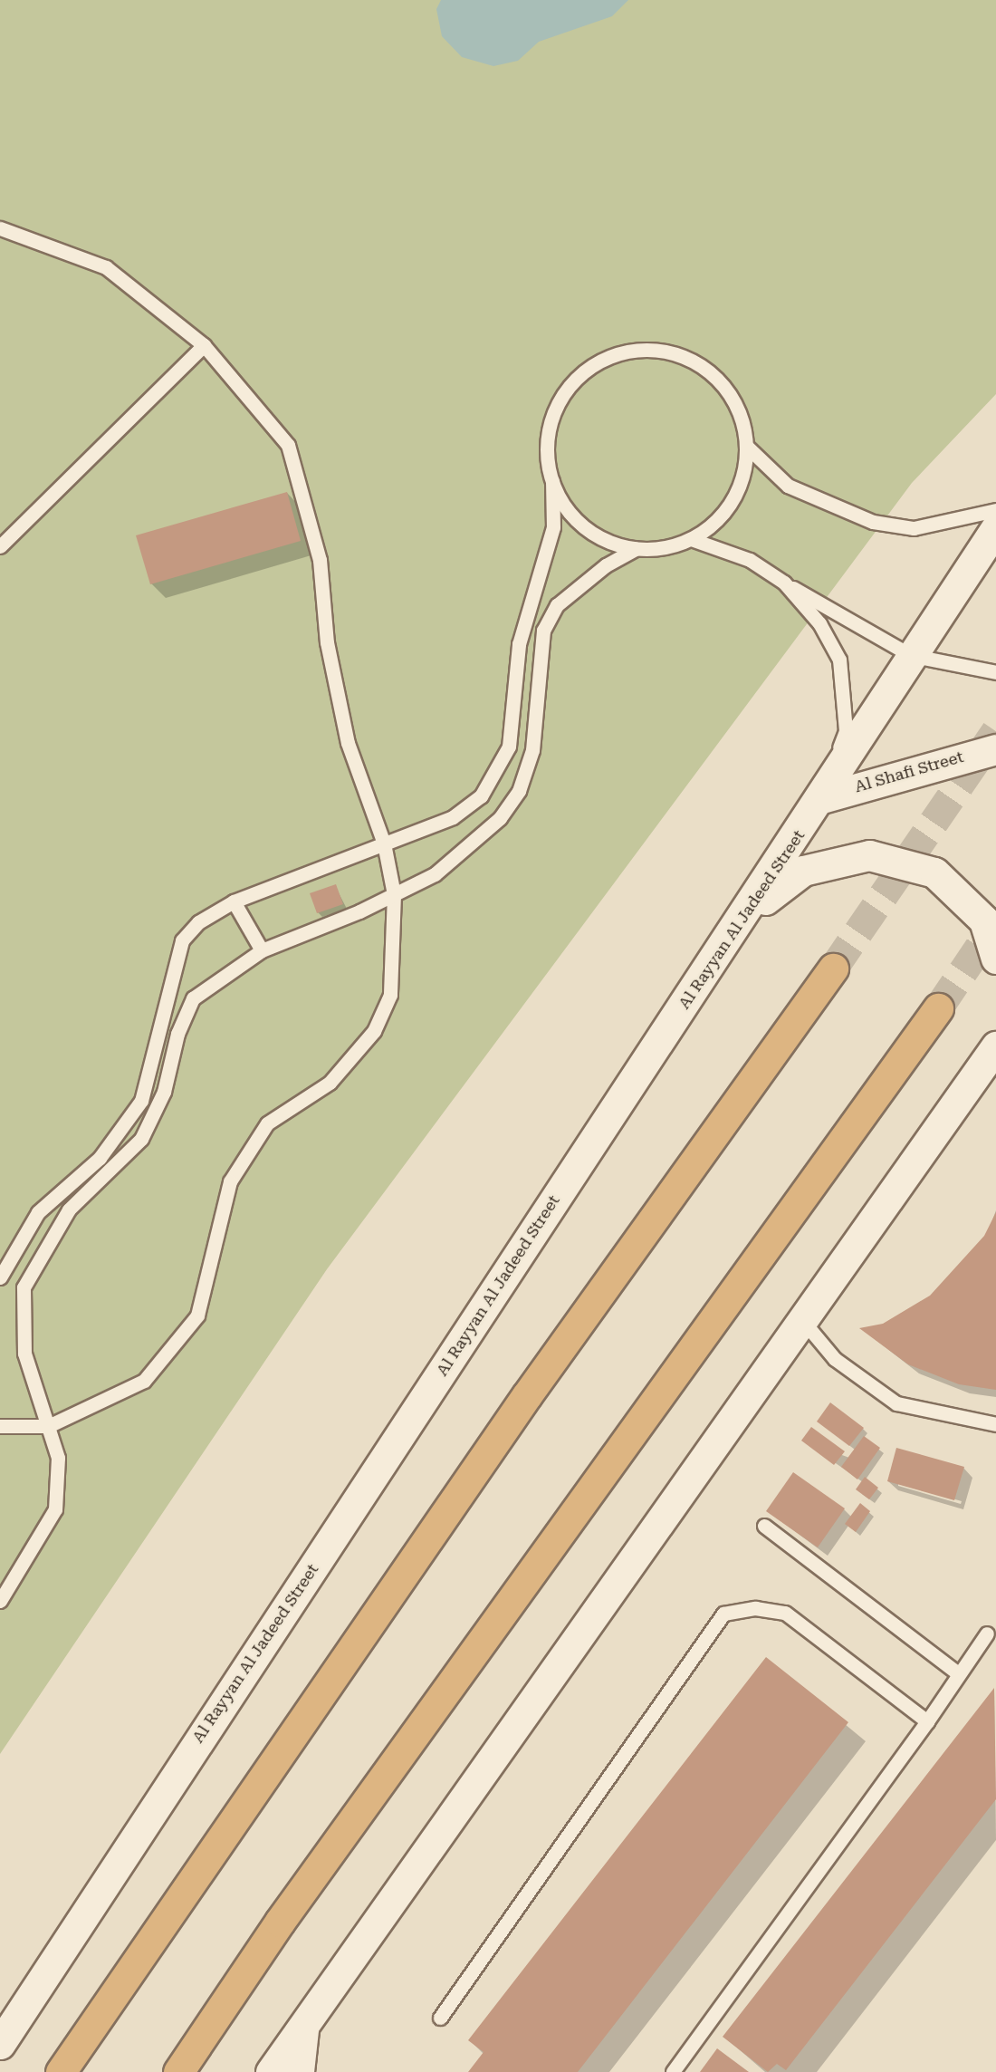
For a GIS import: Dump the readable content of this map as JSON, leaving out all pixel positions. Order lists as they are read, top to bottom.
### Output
{
  "streets": {
    "main road": ["Al Shafi Street", "Al Rayyan Al Jadeed Street"]
  },
  "crossings": [
    ["Al Shafi Street", "Al Rayyan Al Jadeed Street"]
  ]
}
